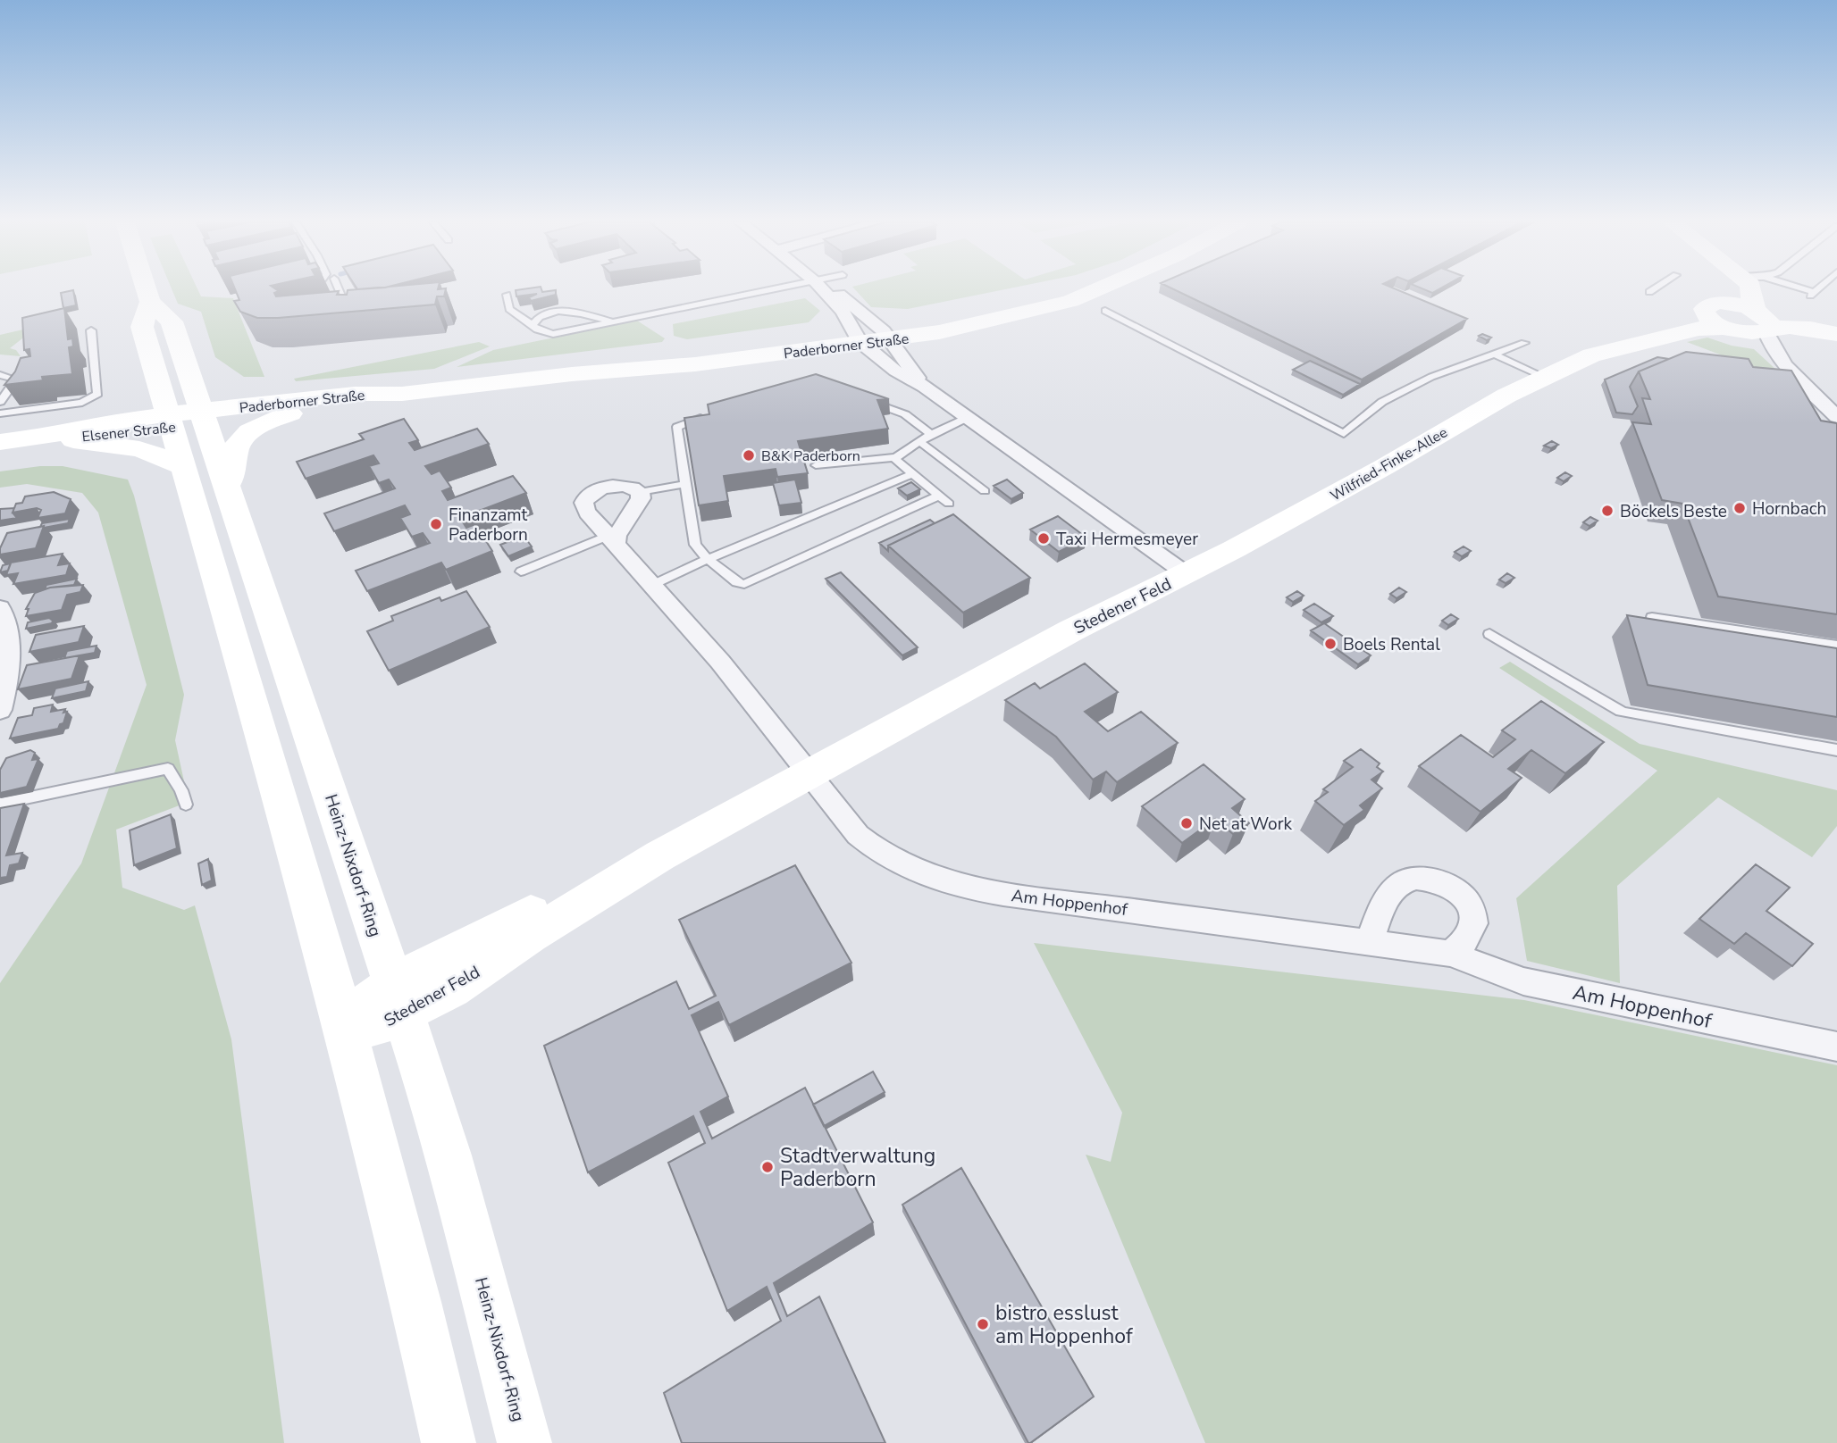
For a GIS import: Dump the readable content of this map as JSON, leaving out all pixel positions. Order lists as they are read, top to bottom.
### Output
{
  "streets": {
    "street": [
      "Paderborner Straße",
      "Elsener Straße",
      "Wilfried-Finke-Allee",
      "Stedener Feld",
      "Heinz-Nixdorf-Ring",
      "Am Hoppenhof"
    ]
  },
  "crossings": [
    ["Paderborner Straße", "Elsener Straße"],
    ["Paderborner Straße", "Stedener Feld"],
    ["Paderborner Straße", "Heinz-Nixdorf-Ring"],
    ["Elsener Straße", "Heinz-Nixdorf-Ring"],
    ["Wilfried-Finke-Allee", "Stedener Feld"],
    ["Stedener Feld", "Heinz-Nixdorf-Ring"],
    ["Stedener Feld", "Am Hoppenhof"]
  ],
  "places": [
    "B&K Paderborn",
    "Hornbach",
    "Böckels Beste",
    "Finanzamt Paderborn",
    "Taxi Hermesmeyer",
    "Boels Rental",
    "Net at Work",
    "Stadtverwaltung Paderborn",
    "bistro esslust am Hoppenhof"
  ]
}
